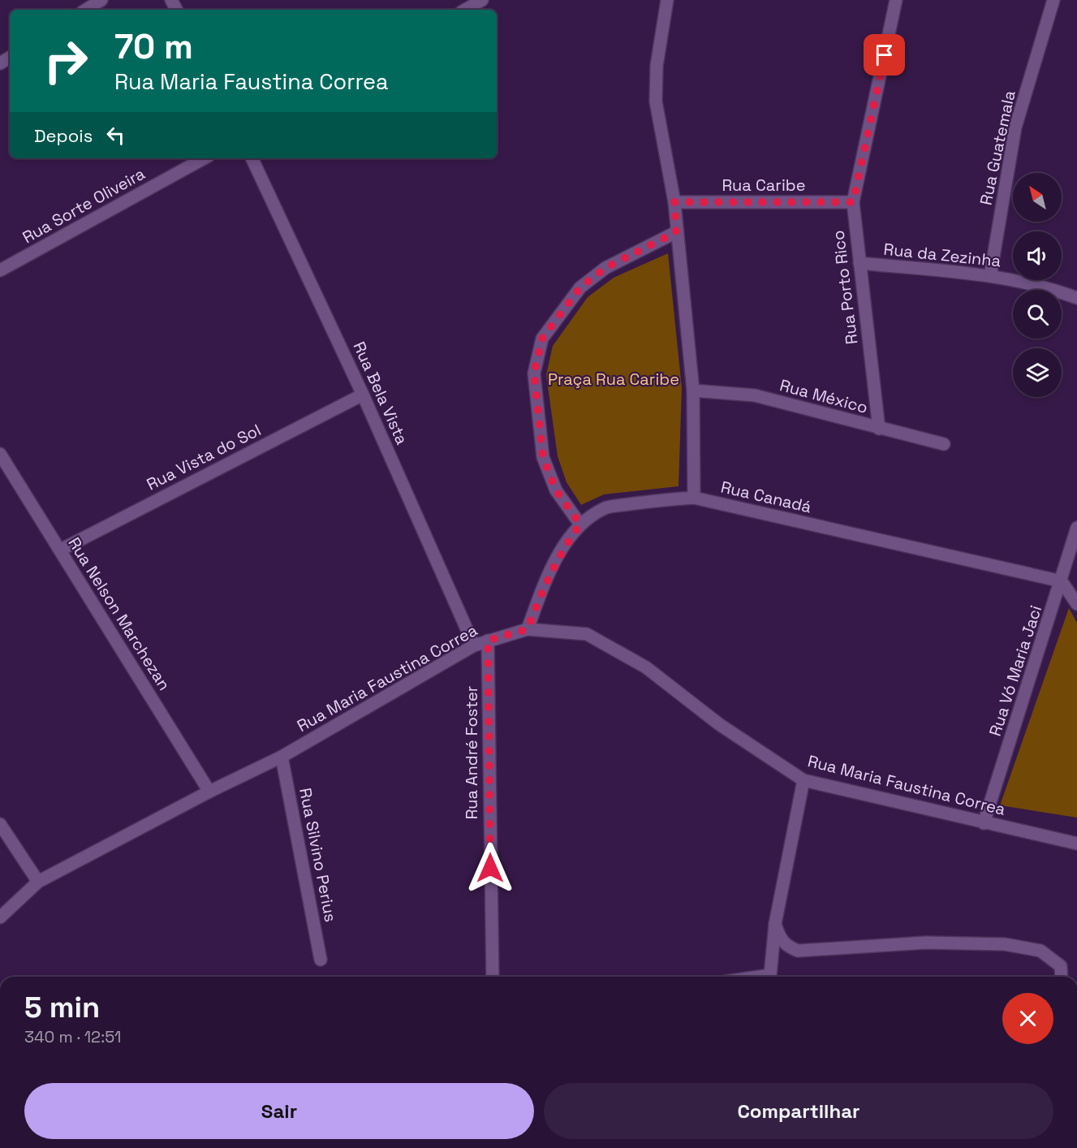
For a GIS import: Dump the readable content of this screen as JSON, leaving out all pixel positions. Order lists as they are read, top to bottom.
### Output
{
  "streets": {
    "street": [
      "Rua Guatemala",
      "Rua Caribe",
      "Rua Sorte Oliveira",
      "Rua da Zezinha",
      "Rua Porto Rico",
      "Rua Bela Vista",
      "Rua México",
      "Rua Vista do Sol",
      "Rua Canadá",
      "Rua Nelson Marchezan",
      "Rua Vó Maria Jaci",
      "Rua Maria Faustina Correa",
      "Rua André Foster",
      "Rua Silvino Perius"
    ]
  },
  "crossings": [
    ["Rua Guatemala", "Rua da Zezinha"],
    ["Rua Caribe", "Rua Porto Rico"],
    ["Rua da Zezinha", "Rua Porto Rico"],
    ["Rua Porto Rico", "Rua México"],
    ["Rua Bela Vista", "Rua Vista do Sol"],
    ["Rua Bela Vista", "Rua Maria Faustina Correa"],
    ["Rua Vista do Sol", "Rua Nelson Marchezan"],
    ["Rua Canadá", "Rua Vó Maria Jaci"],
    ["Rua Canadá", "Rua Maria Faustina Correa"],
    ["Rua Nelson Marchezan", "Rua Maria Faustina Correa"],
    ["Rua Vó Maria Jaci", "Rua Maria Faustina Correa"],
    ["Rua Maria Faustina Correa", "Rua André Foster"],
    ["Rua Maria Faustina Correa", "Rua Silvino Perius"]
  ],
  "parks": ["Praça Rua Caribe"],
  "north": "top left",
  "page": {
    "turn": ["70 m", "Rua Maria Faustina Correa"],
    "then": "Depois",
    "heading": ["5 min", "340 m · 12:51"],
    "buttons": ["Sair", "Compartilhar"]
  }
}
